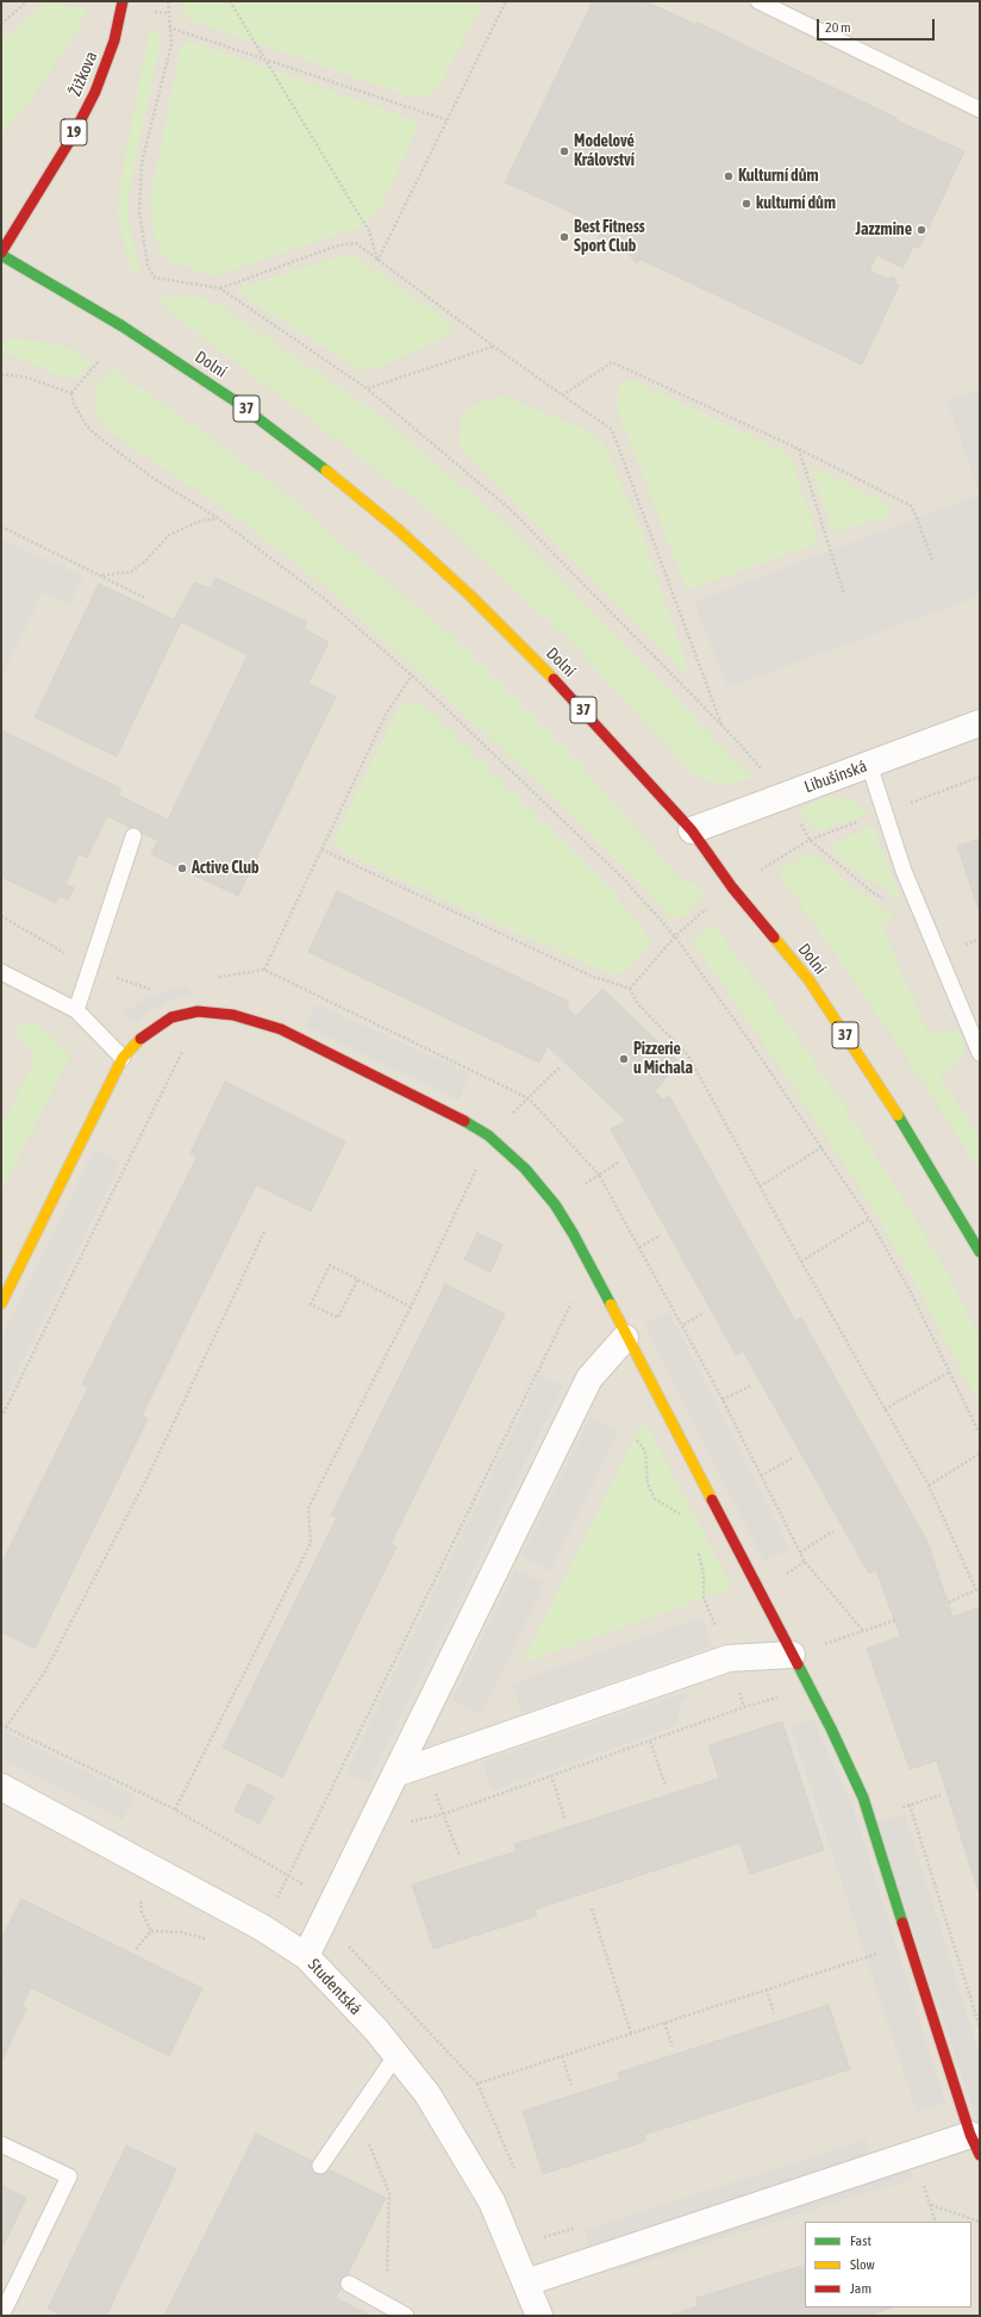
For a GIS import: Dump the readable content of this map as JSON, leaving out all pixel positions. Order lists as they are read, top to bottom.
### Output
{
  "streets": {
    "street": [
      "Žižkova",
      "19",
      "Dolní",
      "37",
      "Libušínská",
      "Studentská"
    ]
  },
  "crossings": [
    ["Žižkova", "Dolní"],
    ["Dolní", "Libušínská"]
  ],
  "places": [
    "Modelové Království",
    "Kulturní dům",
    "kulturní dům",
    "Jazzmine",
    "Best Fitness Sport Club",
    "Active Club",
    "Pizzerie u Michala"
  ],
  "legend": ["Fast", "Slow", "Jam"],
  "scale_bar": "20 m"
}
